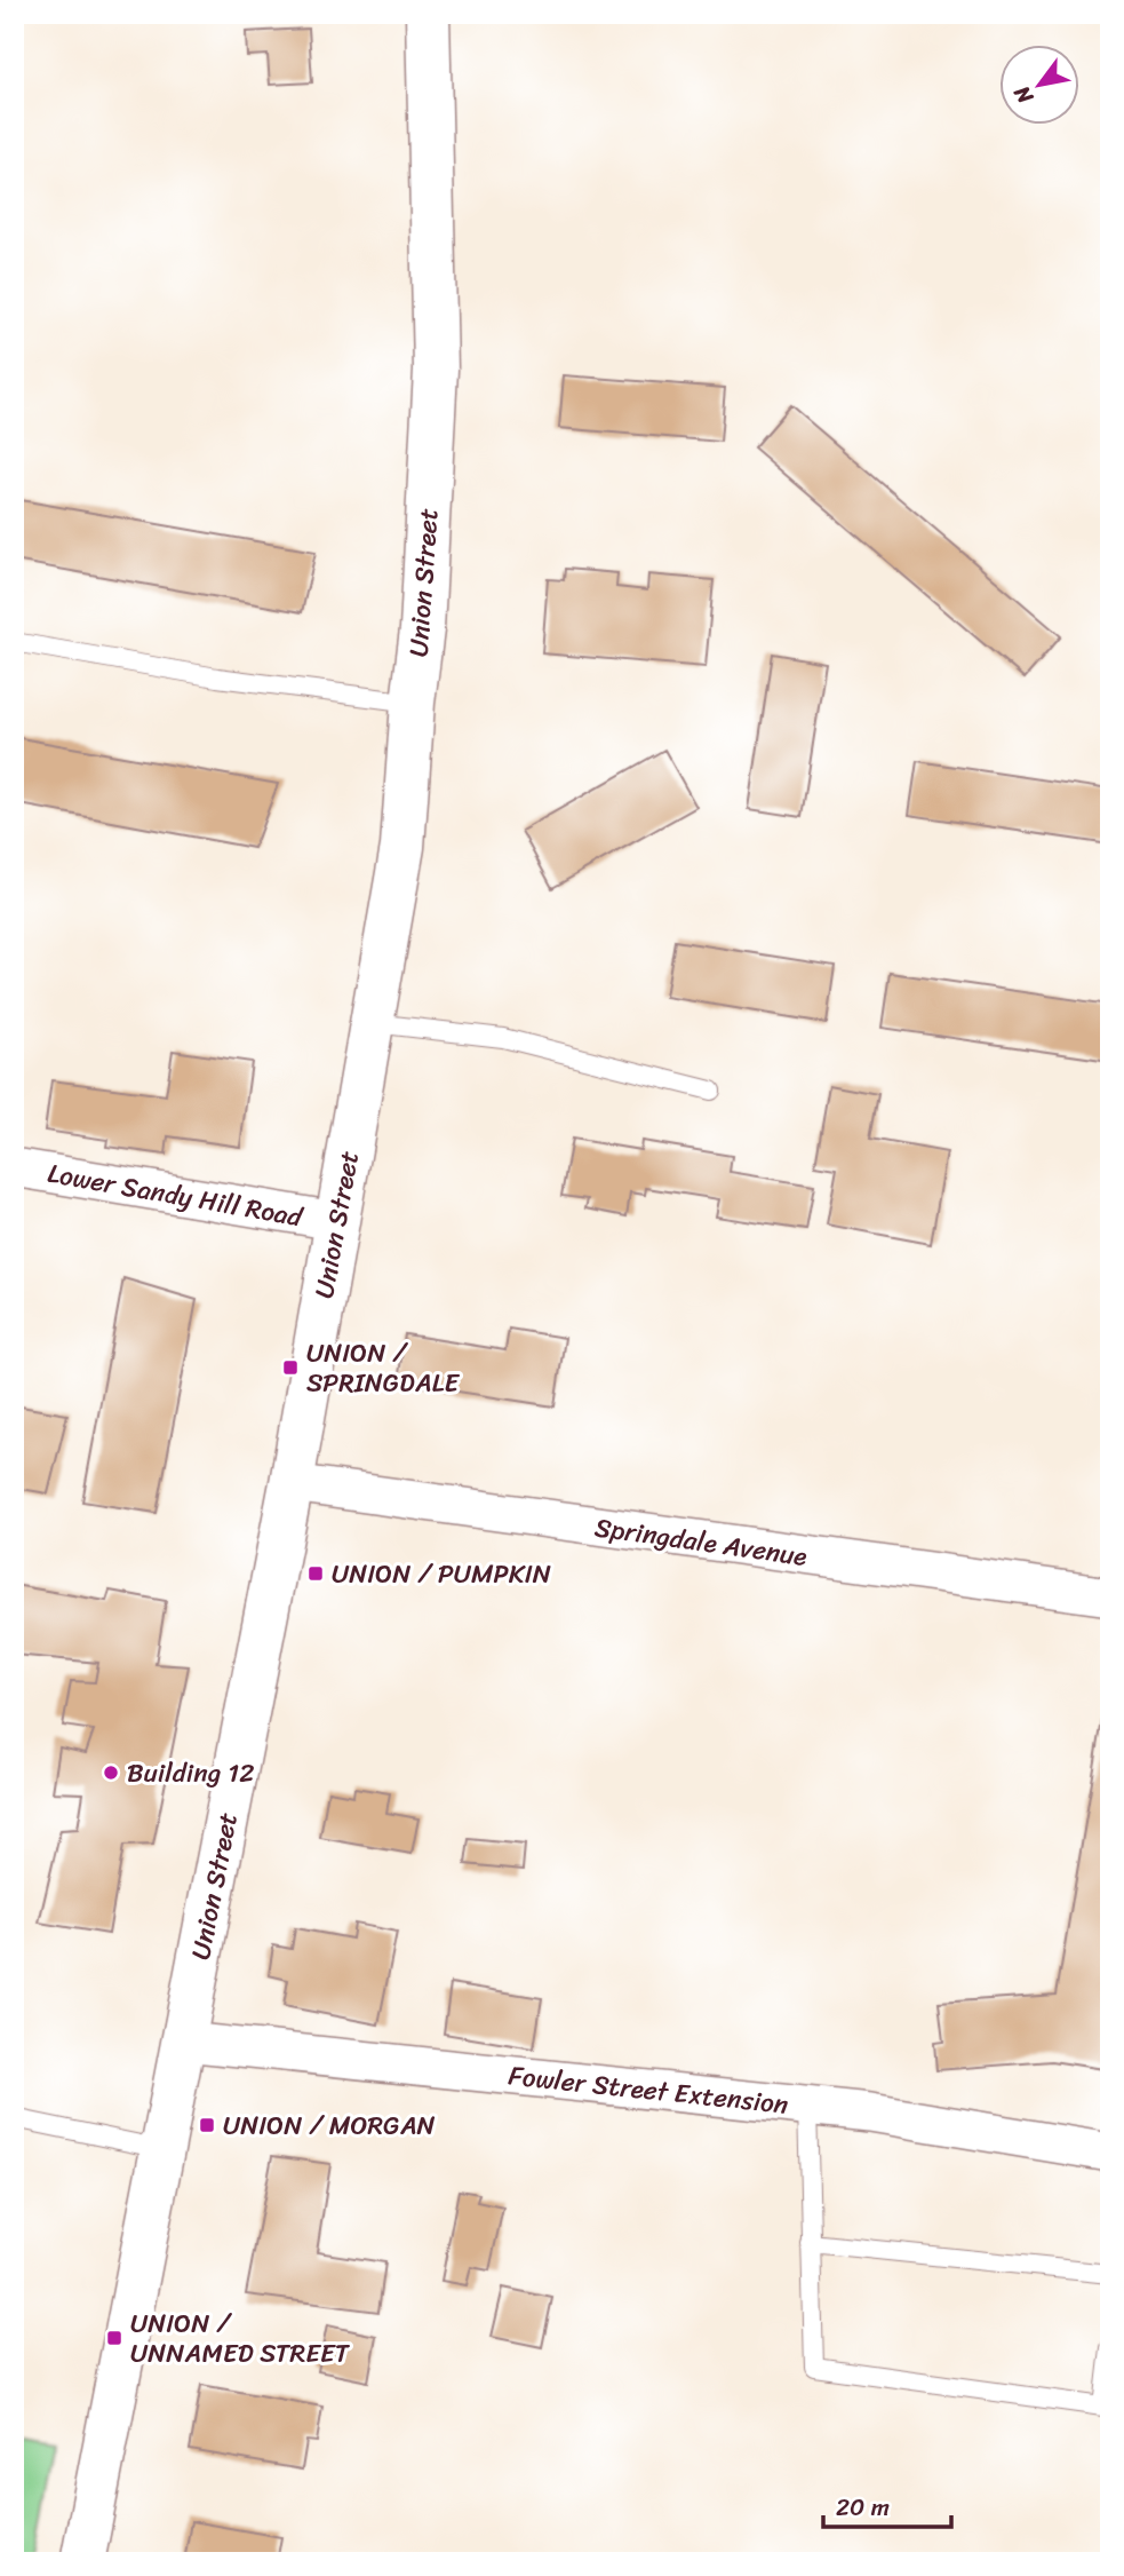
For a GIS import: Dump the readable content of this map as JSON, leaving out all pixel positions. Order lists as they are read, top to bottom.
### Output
{
  "streets": {
    "main road": ["Union Street"],
    "street": ["Lower Sandy Hill Road", "Springdale Avenue", "Fowler Street Extension"]
  },
  "crossings": [
    ["Union Street", "Lower Sandy Hill Road"],
    ["Union Street", "Springdale Avenue"],
    ["Union Street", "Fowler Street Extension"]
  ],
  "places": {
    "transit": [
      "UNION / SPRINGDALE",
      "UNION / PUMPKIN",
      "UNION / MORGAN",
      "UNION / UNNAMED STREET"
    ],
    "other": ["Building 12"]
  },
  "scale_bar": "20 m",
  "north": "bottom left"
}
